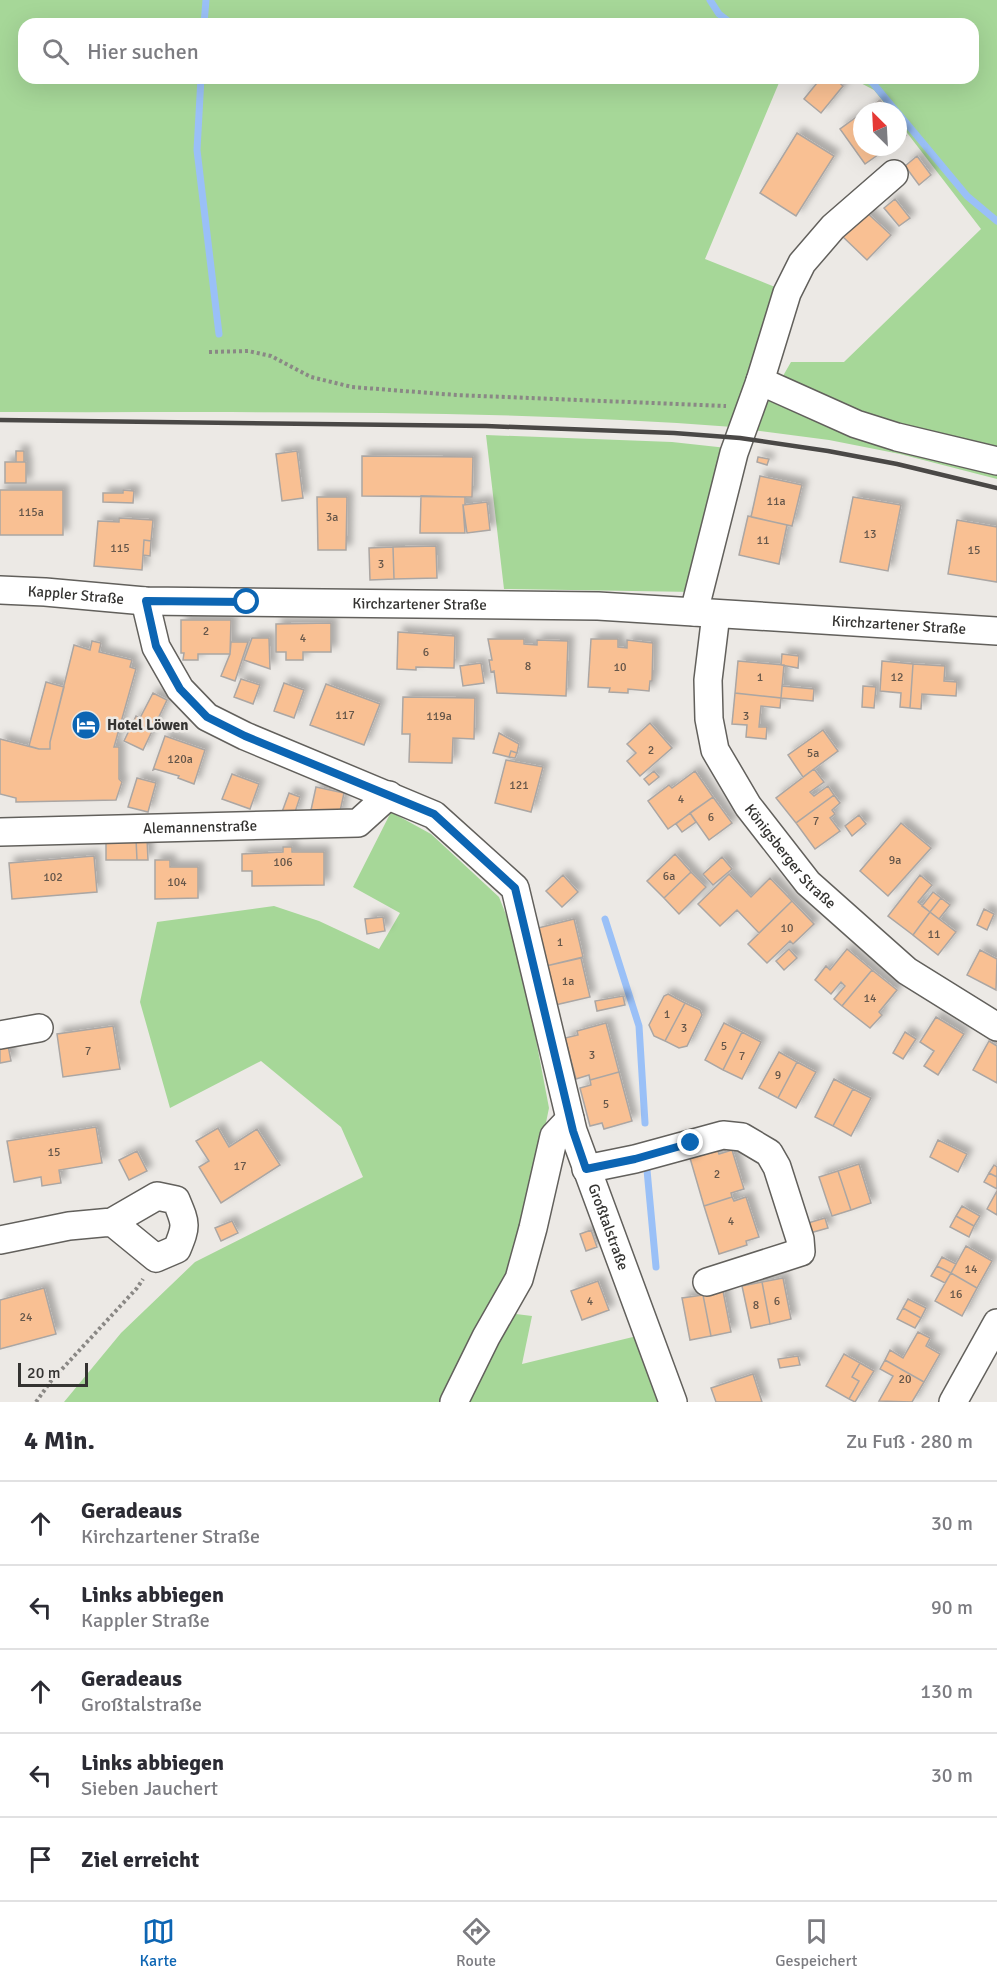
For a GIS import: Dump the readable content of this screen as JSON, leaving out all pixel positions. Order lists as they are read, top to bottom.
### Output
{
  "streets": {
    "street": [
      "Kappler Straße",
      "Kirchzartener Straße",
      "Alemannenstraße",
      "Königsberger Straße",
      "Großtalstraße"
    ]
  },
  "crossings": [
    ["Kappler Straße", "Kirchzartener Straße"],
    ["Kappler Straße", "Alemannenstraße"],
    ["Kappler Straße", "Großtalstraße"],
    ["Kirchzartener Straße", "Königsberger Straße"],
    ["Alemannenstraße", "Großtalstraße"]
  ],
  "places": {
    "hotel": ["Hotel Löwen"]
  },
  "house_numbers": [
    "11a",
    "115a",
    "3a",
    "13",
    "11",
    "115",
    "15",
    "3",
    "2",
    "4",
    "6",
    "8",
    "10",
    "1",
    "12",
    "117",
    "119a",
    "3",
    "2",
    "5a",
    "120a",
    "121",
    "4",
    "6",
    "7",
    "9a",
    "106",
    "6a",
    "102",
    "104",
    "10",
    "11",
    "1",
    "1a",
    "14",
    "1",
    "3",
    "5",
    "7",
    "3",
    "7",
    "9",
    "5",
    "15",
    "17",
    "2",
    "4",
    "14",
    "16",
    "4",
    "6",
    "8",
    "24",
    "20"
  ],
  "scale_bar": "20 m",
  "north": "top left",
  "page": {
    "search": "Hier suchen",
    "scale": "20 m",
    "heading": ["4 Min.", "Zu Fuß · 280 m"],
    "list": [
      ["Geradeaus", "Kirchzartener Straße", "30 m"],
      ["Links abbiegen", "Kappler Straße", "90 m"],
      ["Geradeaus", "Großtalstraße", "130 m"],
      ["Links abbiegen", "Sieben Jauchert", "30 m"],
      "Ziel erreicht"
    ],
    "nav": ["Karte", "Route", "Gespeichert"]
  }
}
